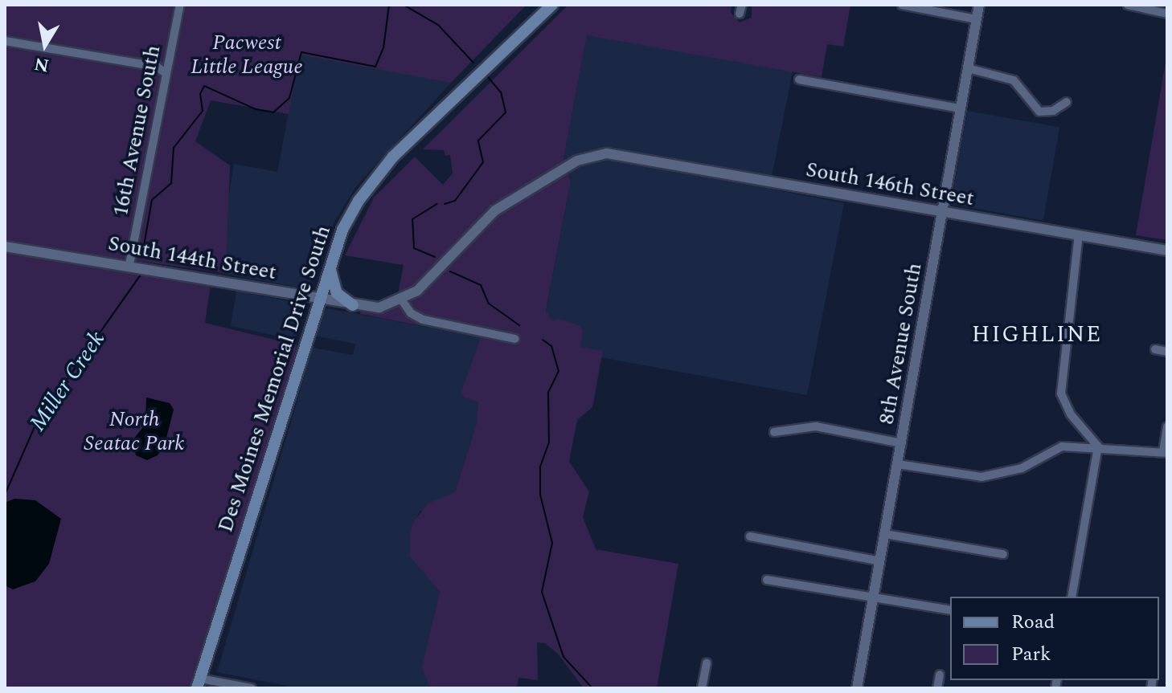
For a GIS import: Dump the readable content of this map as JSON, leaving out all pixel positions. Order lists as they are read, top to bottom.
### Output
{
  "streets": {
    "main road": ["Des Moines Memorial Drive South"],
    "street": [
      "16th Avenue South",
      "South 146th Street",
      "South 144th Street",
      "8th Avenue South"
    ]
  },
  "crossings": [
    ["16th Avenue South", "South 144th Street"],
    ["South 146th Street", "South 144th Street"],
    ["South 146th Street", "8th Avenue South"],
    ["South 144th Street", "Des Moines Memorial Drive South"]
  ],
  "districts": ["HIGHLINE"],
  "water": ["Miller Creek"],
  "parks": ["Pacwest Little League", "North Seatac Park"],
  "legend": ["Road", "Park"],
  "north": "bottom"
}
